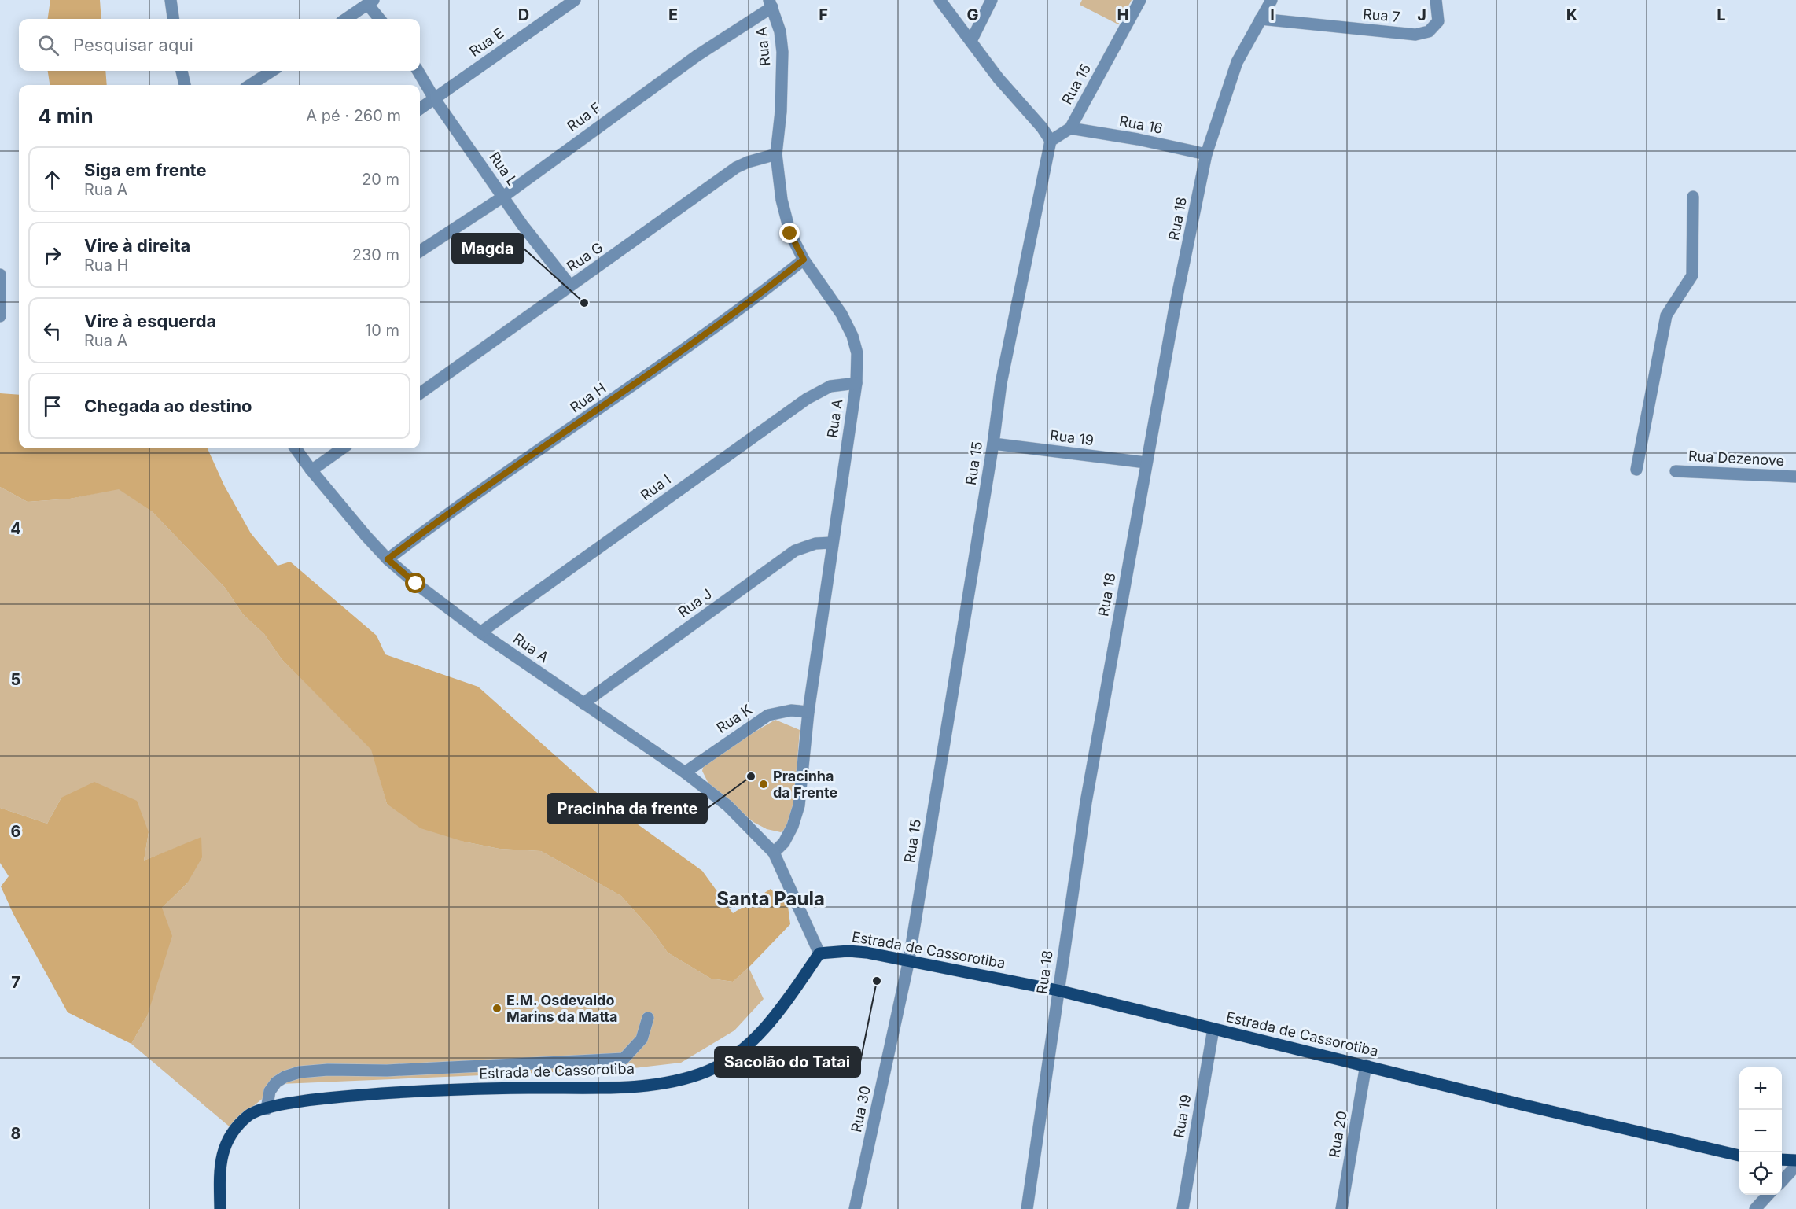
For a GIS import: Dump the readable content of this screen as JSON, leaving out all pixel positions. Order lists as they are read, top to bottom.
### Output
{
  "streets": {
    "main road": ["Estrada de Cassorotiba"],
    "street": [
      "Rua 7",
      "Rua E",
      "Rua A",
      "Rua 15",
      "Rua F",
      "Rua 16",
      "Rua L",
      "Rua 18",
      "Rua G",
      "Rua H",
      "Rua 19",
      "Rua Dezenove",
      "Rua I",
      "Rua J",
      "Rua K",
      "Rua 30",
      "Rua 20"
    ]
  },
  "crossings": [
    ["Rua 7", "Rua 18"],
    ["Rua E", "Rua L"],
    ["Rua A", "Rua F"],
    ["Rua A", "Rua G"],
    ["Rua A", "Rua H"],
    ["Rua A", "Rua I"],
    ["Rua A", "Rua J"],
    ["Rua A", "Rua K"],
    ["Rua A", "Estrada de Cassorotiba"],
    ["Rua 15", "Rua 16"],
    ["Rua 15", "Rua 19"],
    ["Rua 15", "Estrada de Cassorotiba"],
    ["Rua 15", "Rua 30"],
    ["Rua F", "Rua L"],
    ["Rua 16", "Rua 18"],
    ["Rua L", "Rua G"],
    ["Rua 18", "Rua 19"],
    ["Rua 18", "Estrada de Cassorotiba"],
    ["Rua 19", "Estrada de Cassorotiba"],
    ["Estrada de Cassorotiba", "Rua 30"],
    ["Estrada de Cassorotiba", "Rua 20"]
  ],
  "districts": ["Santa Paula"],
  "places": [
    "Magda",
    "Pracinha da frente",
    "Pracinha da Frente",
    "Sacolão do Tatai",
    "E.M. Osdevaldo Marins da Matta"
  ],
  "page": {
    "search": "Pesquisar aqui",
    "heading": ["4 min", "A pé · 260 m"],
    "list": [
      ["Siga em frente", "Rua A", "20 m"],
      ["Vire à direita", "Rua H", "230 m"],
      ["Vire à esquerda", "Rua A", "10 m"],
      "Chegada ao destino"
    ],
    "map_buttons": ["+", "−"]
  },
  "grid": {
    "columns": [
      "D",
      "E",
      "F",
      "G",
      "H",
      "I",
      "J",
      "K",
      "L"
    ],
    "rows": [
      "4",
      "5",
      "6",
      "7",
      "8"
    ]
  }
}
